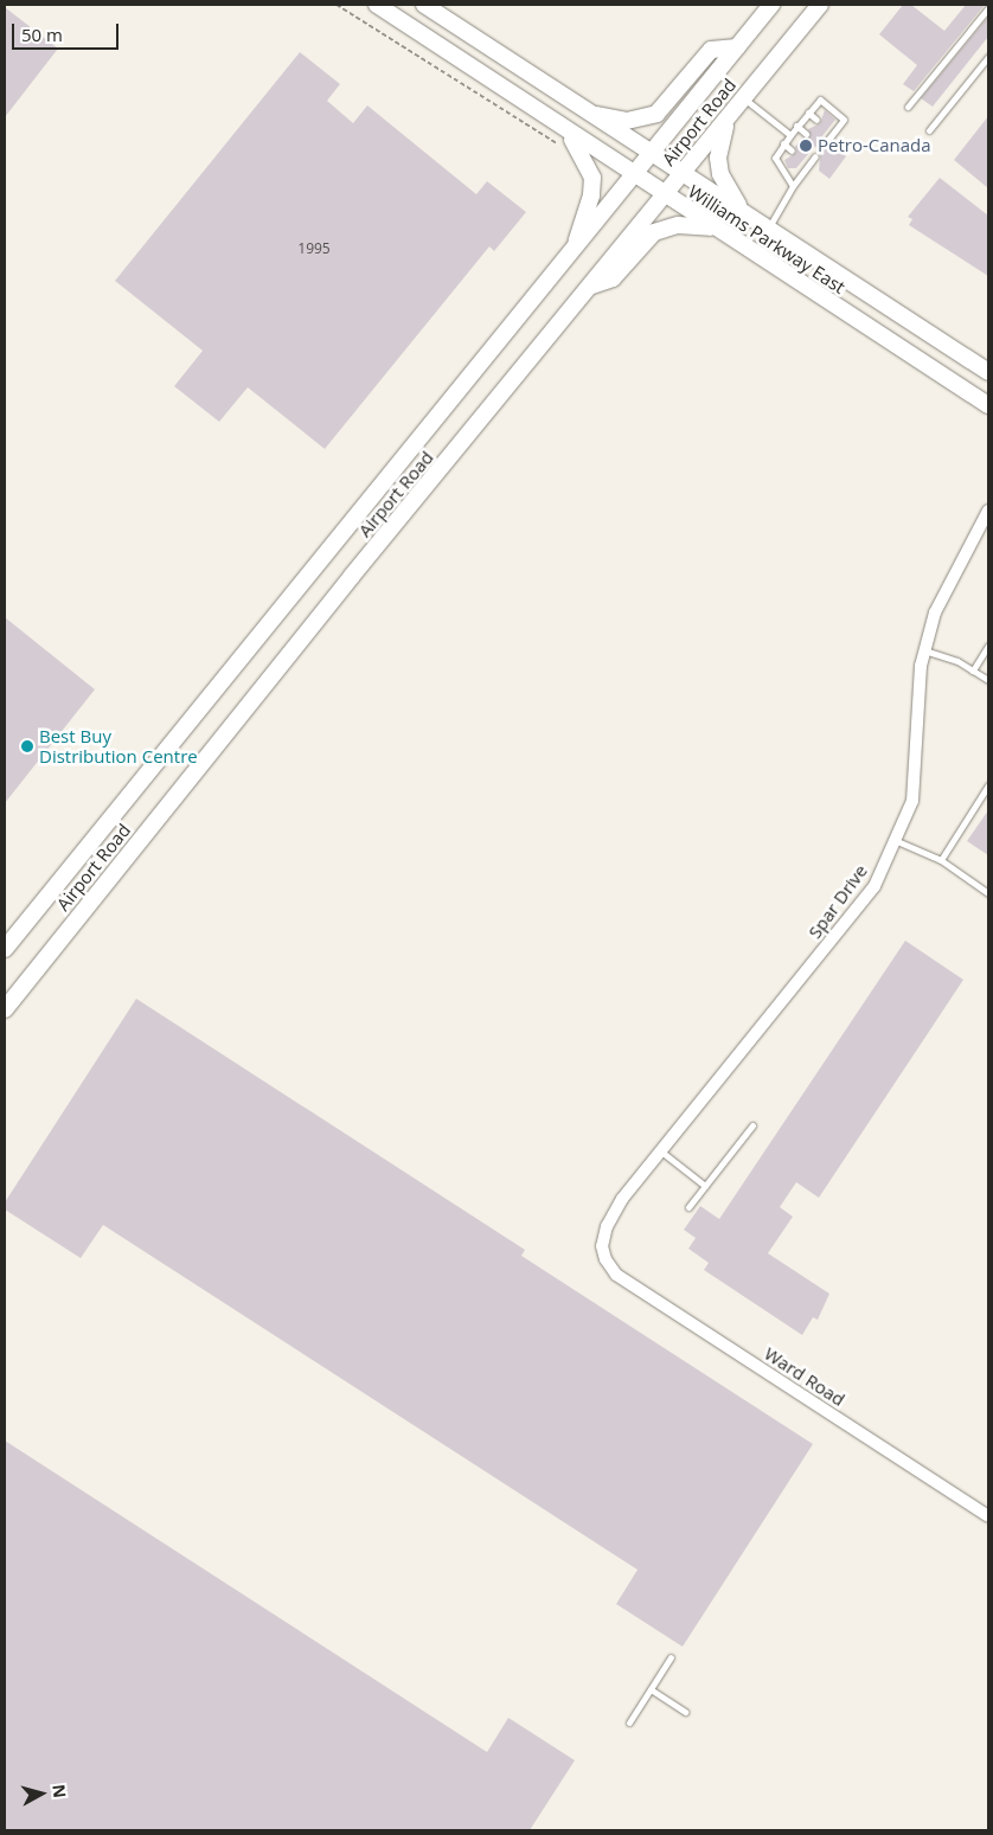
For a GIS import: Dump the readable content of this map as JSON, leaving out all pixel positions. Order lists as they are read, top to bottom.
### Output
{
  "streets": {
    "main road": ["Airport Road", "Williams Parkway East"],
    "street": ["Spar Drive", "Ward Road"]
  },
  "crossings": [
    ["Airport Road", "Williams Parkway East"],
    ["Spar Drive", "Ward Road"]
  ],
  "places": ["Petro-Canada", "Best Buy Distribution Centre"],
  "house_numbers": ["1995"],
  "scale_bar": "50 m",
  "north": "right"
}
